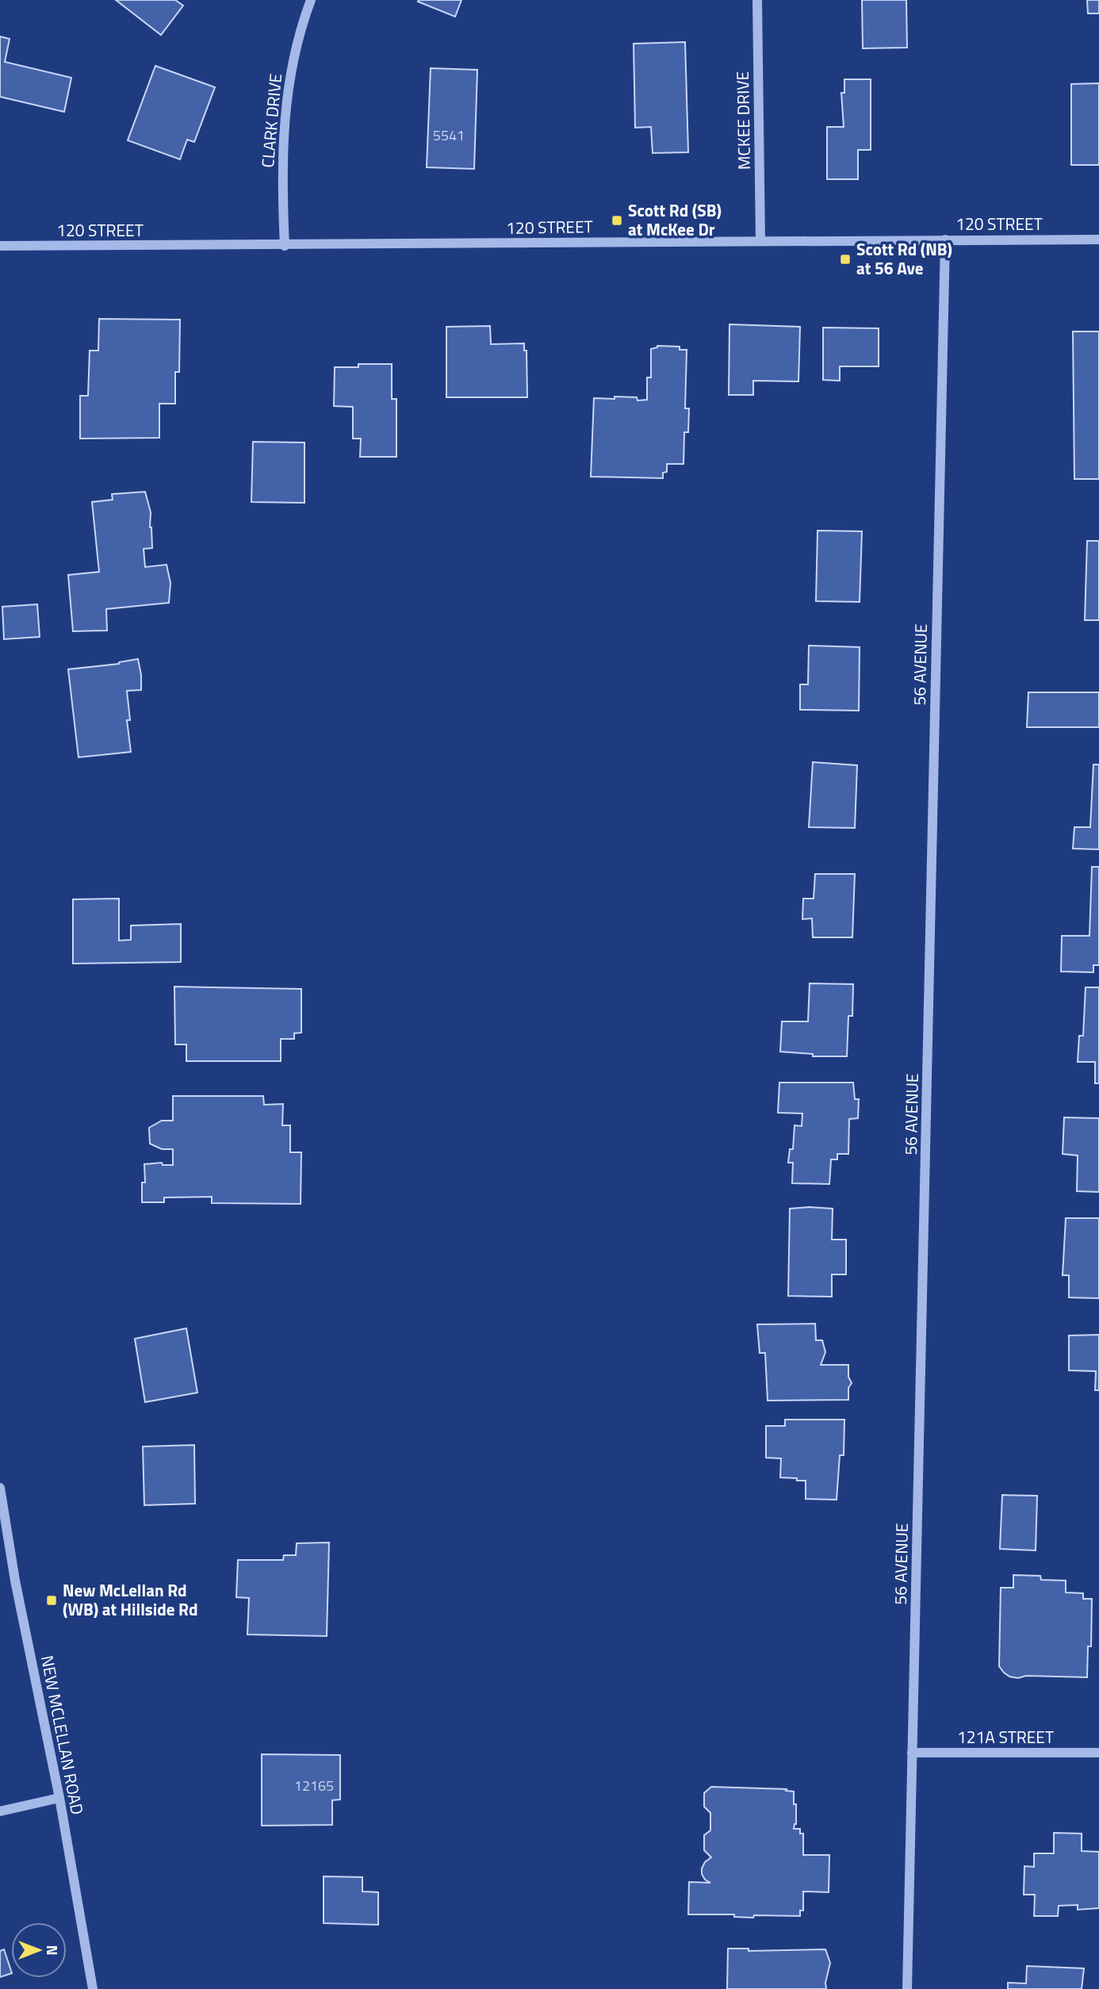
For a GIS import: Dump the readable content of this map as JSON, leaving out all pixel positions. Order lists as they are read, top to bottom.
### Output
{
  "streets": {
    "street": [
      "CLARK DRIVE",
      "MCKEE DRIVE",
      "120 STREET",
      "56 AVENUE",
      "NEW MCLELLAN ROAD",
      "121A STREET"
    ]
  },
  "crossings": [
    ["CLARK DRIVE", "120 STREET"],
    ["MCKEE DRIVE", "120 STREET"],
    ["120 STREET", "56 AVENUE"],
    ["56 AVENUE", "121A STREET"]
  ],
  "places": {
    "transit": ["Scott Rd (SB) at McKee Dr", "Scott Rd (NB) at 56 Ave", "New McLellan Rd (WB) at Hillside Rd"]
  },
  "house_numbers": ["5541", "12165"],
  "north": "right"
}
